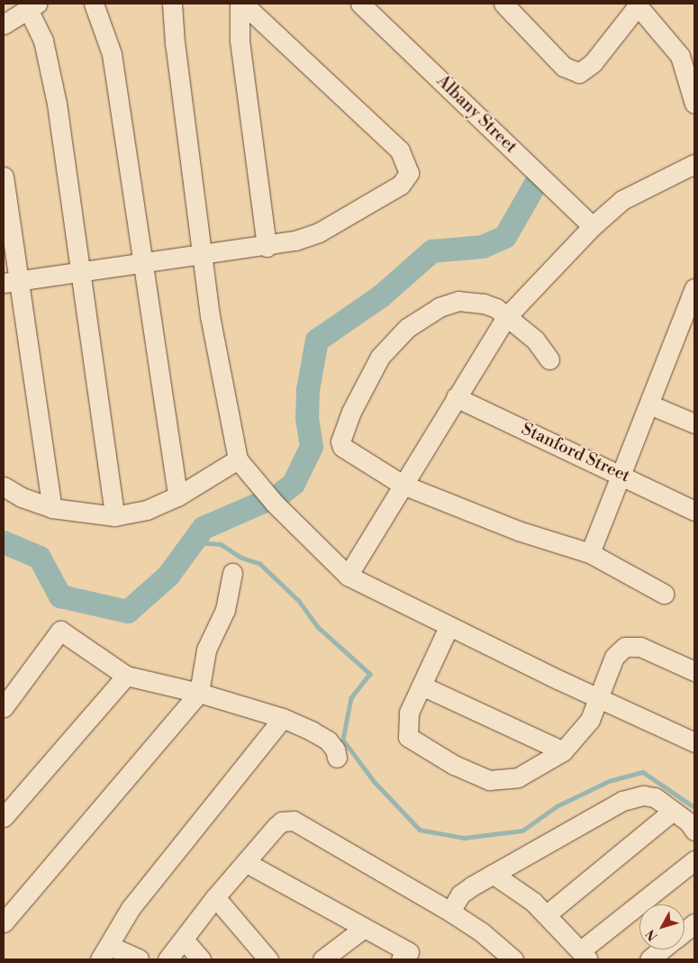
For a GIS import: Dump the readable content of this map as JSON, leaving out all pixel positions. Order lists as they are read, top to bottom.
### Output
{
  "streets": {
    "street": ["Albany Street", "Stanford Street"]
  },
  "north": "bottom left"
}
